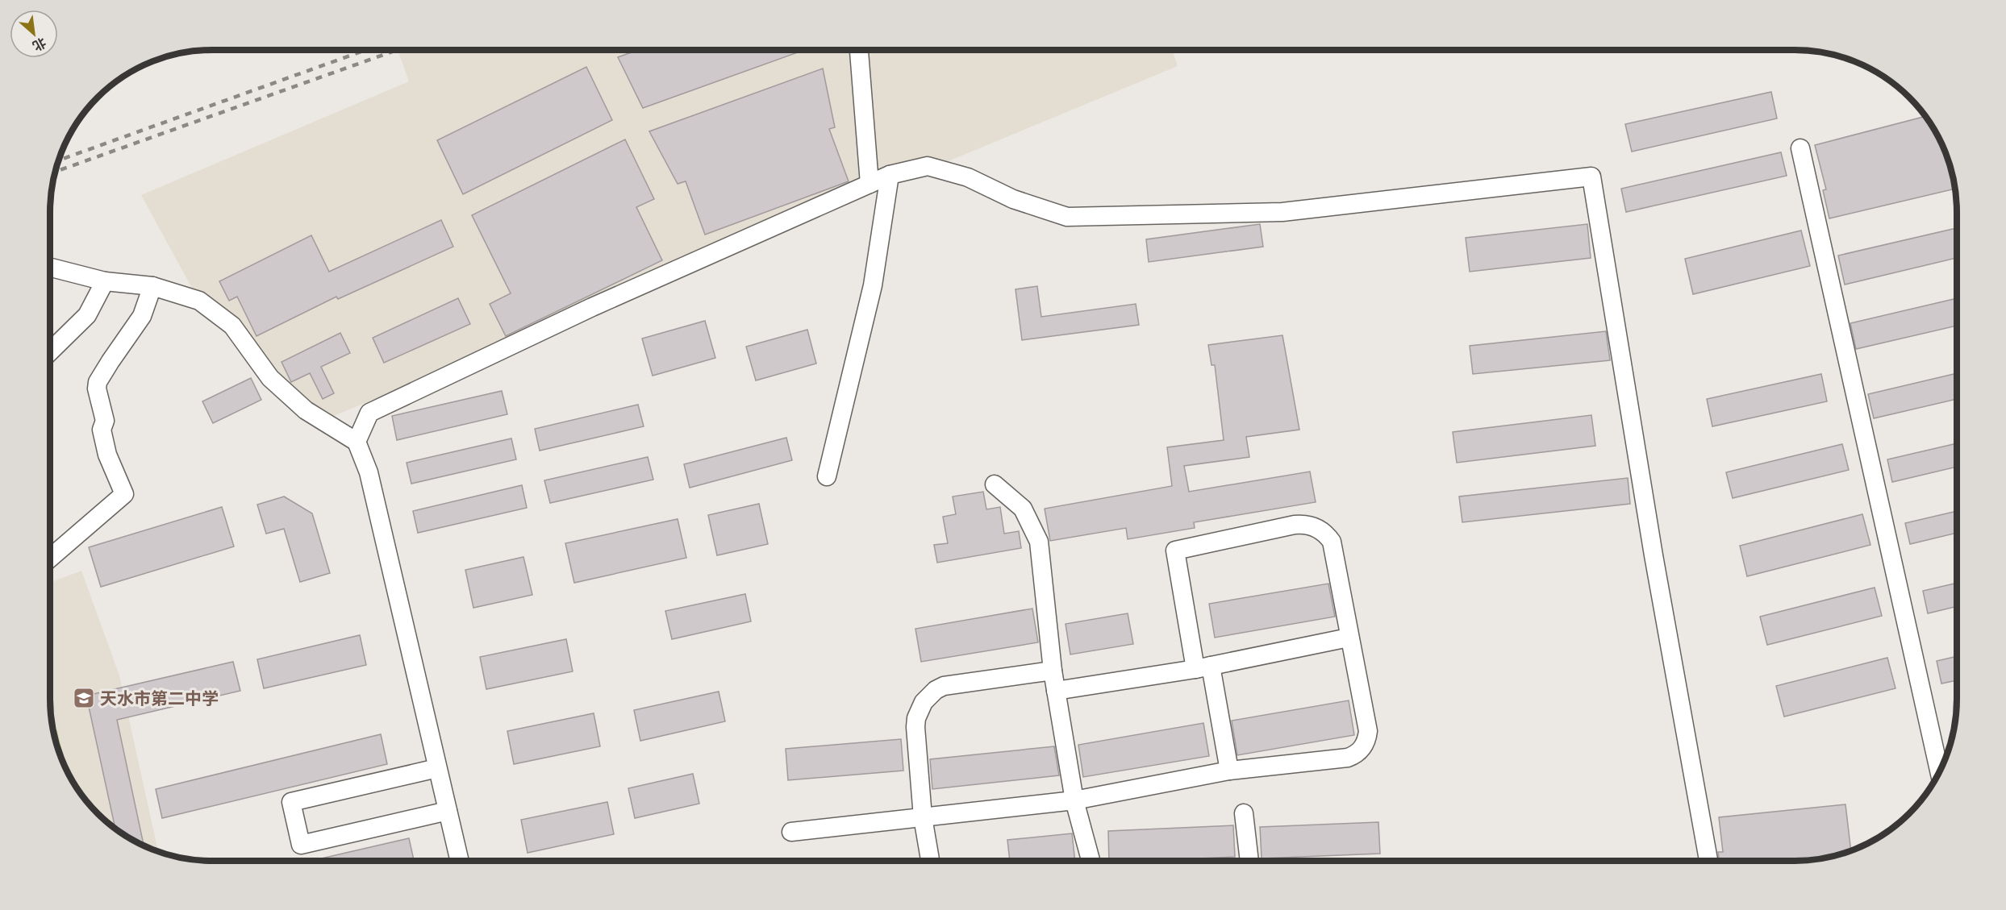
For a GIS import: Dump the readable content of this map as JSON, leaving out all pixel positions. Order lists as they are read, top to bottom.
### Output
{
  "places": {
    "school or university": ["天水市第二中学"]
  },
  "north": "bottom right"
}
